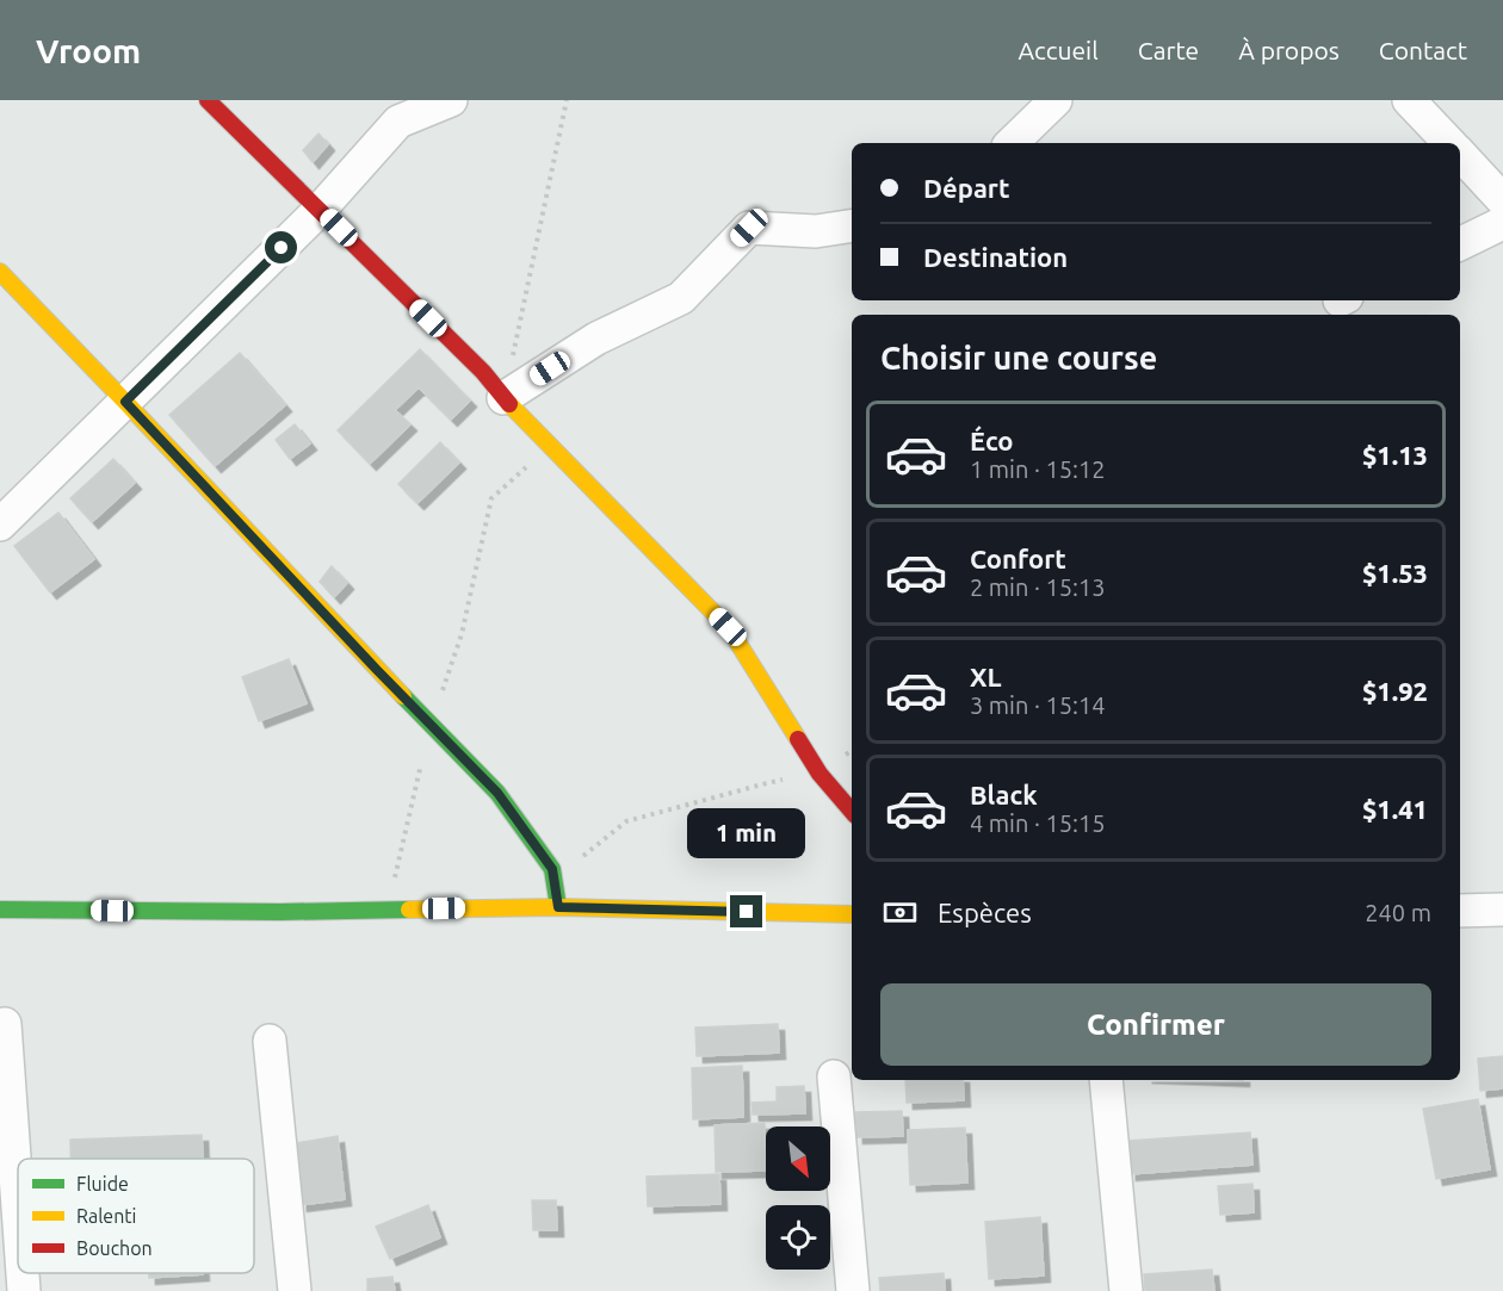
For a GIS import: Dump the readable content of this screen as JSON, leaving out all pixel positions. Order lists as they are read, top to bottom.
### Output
{
  "legend": ["Fluide", "Ralenti", "Bouchon"],
  "north": "bottom right",
  "page": {
    "header": "Vroom",
    "nav": [
      "Accueil",
      "Carte",
      "À propos",
      "Contact"
    ],
    "banner": ["Départ", "Destination"],
    "heading": "Choisir une course",
    "list": [
      {
        "name": "Éco",
        "note": "1 min · 15:12",
        "value": "$1.13"
      },
      {
        "name": "Confort",
        "note": "2 min · 15:13",
        "value": "$1.53"
      },
      {
        "name": "XL",
        "note": "3 min · 15:14",
        "value": "$1.92"
      },
      {
        "name": "Black",
        "note": "4 min · 15:15",
        "value": "$1.41"
      }
    ],
    "bubble": "1 min",
    "pay": ["Espèces", "240 m"],
    "buttons": "Confirmer"
  }
}
